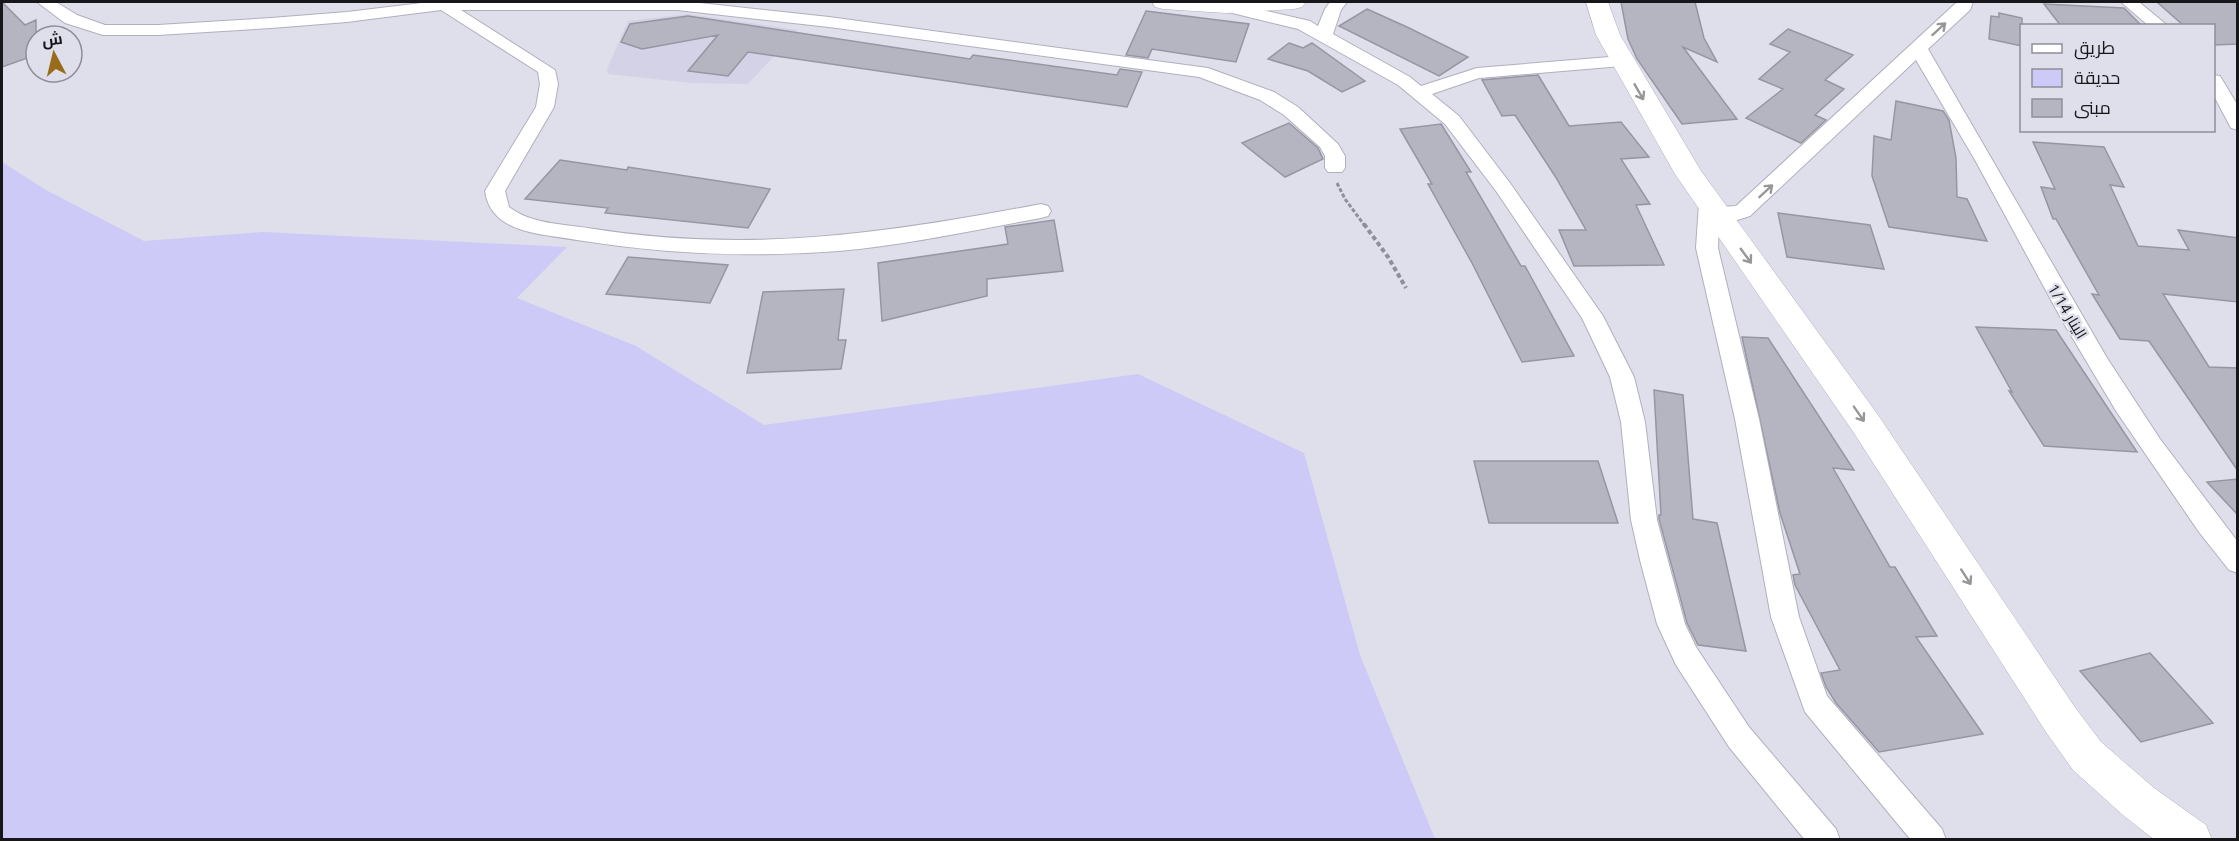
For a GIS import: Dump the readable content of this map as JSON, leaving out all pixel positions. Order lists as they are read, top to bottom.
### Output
{
  "streets": {
    "street": ["الينار 1/14"]
  },
  "legend": ["طريق", "حديقة", "مبنى"],
  "north": "top"
}
